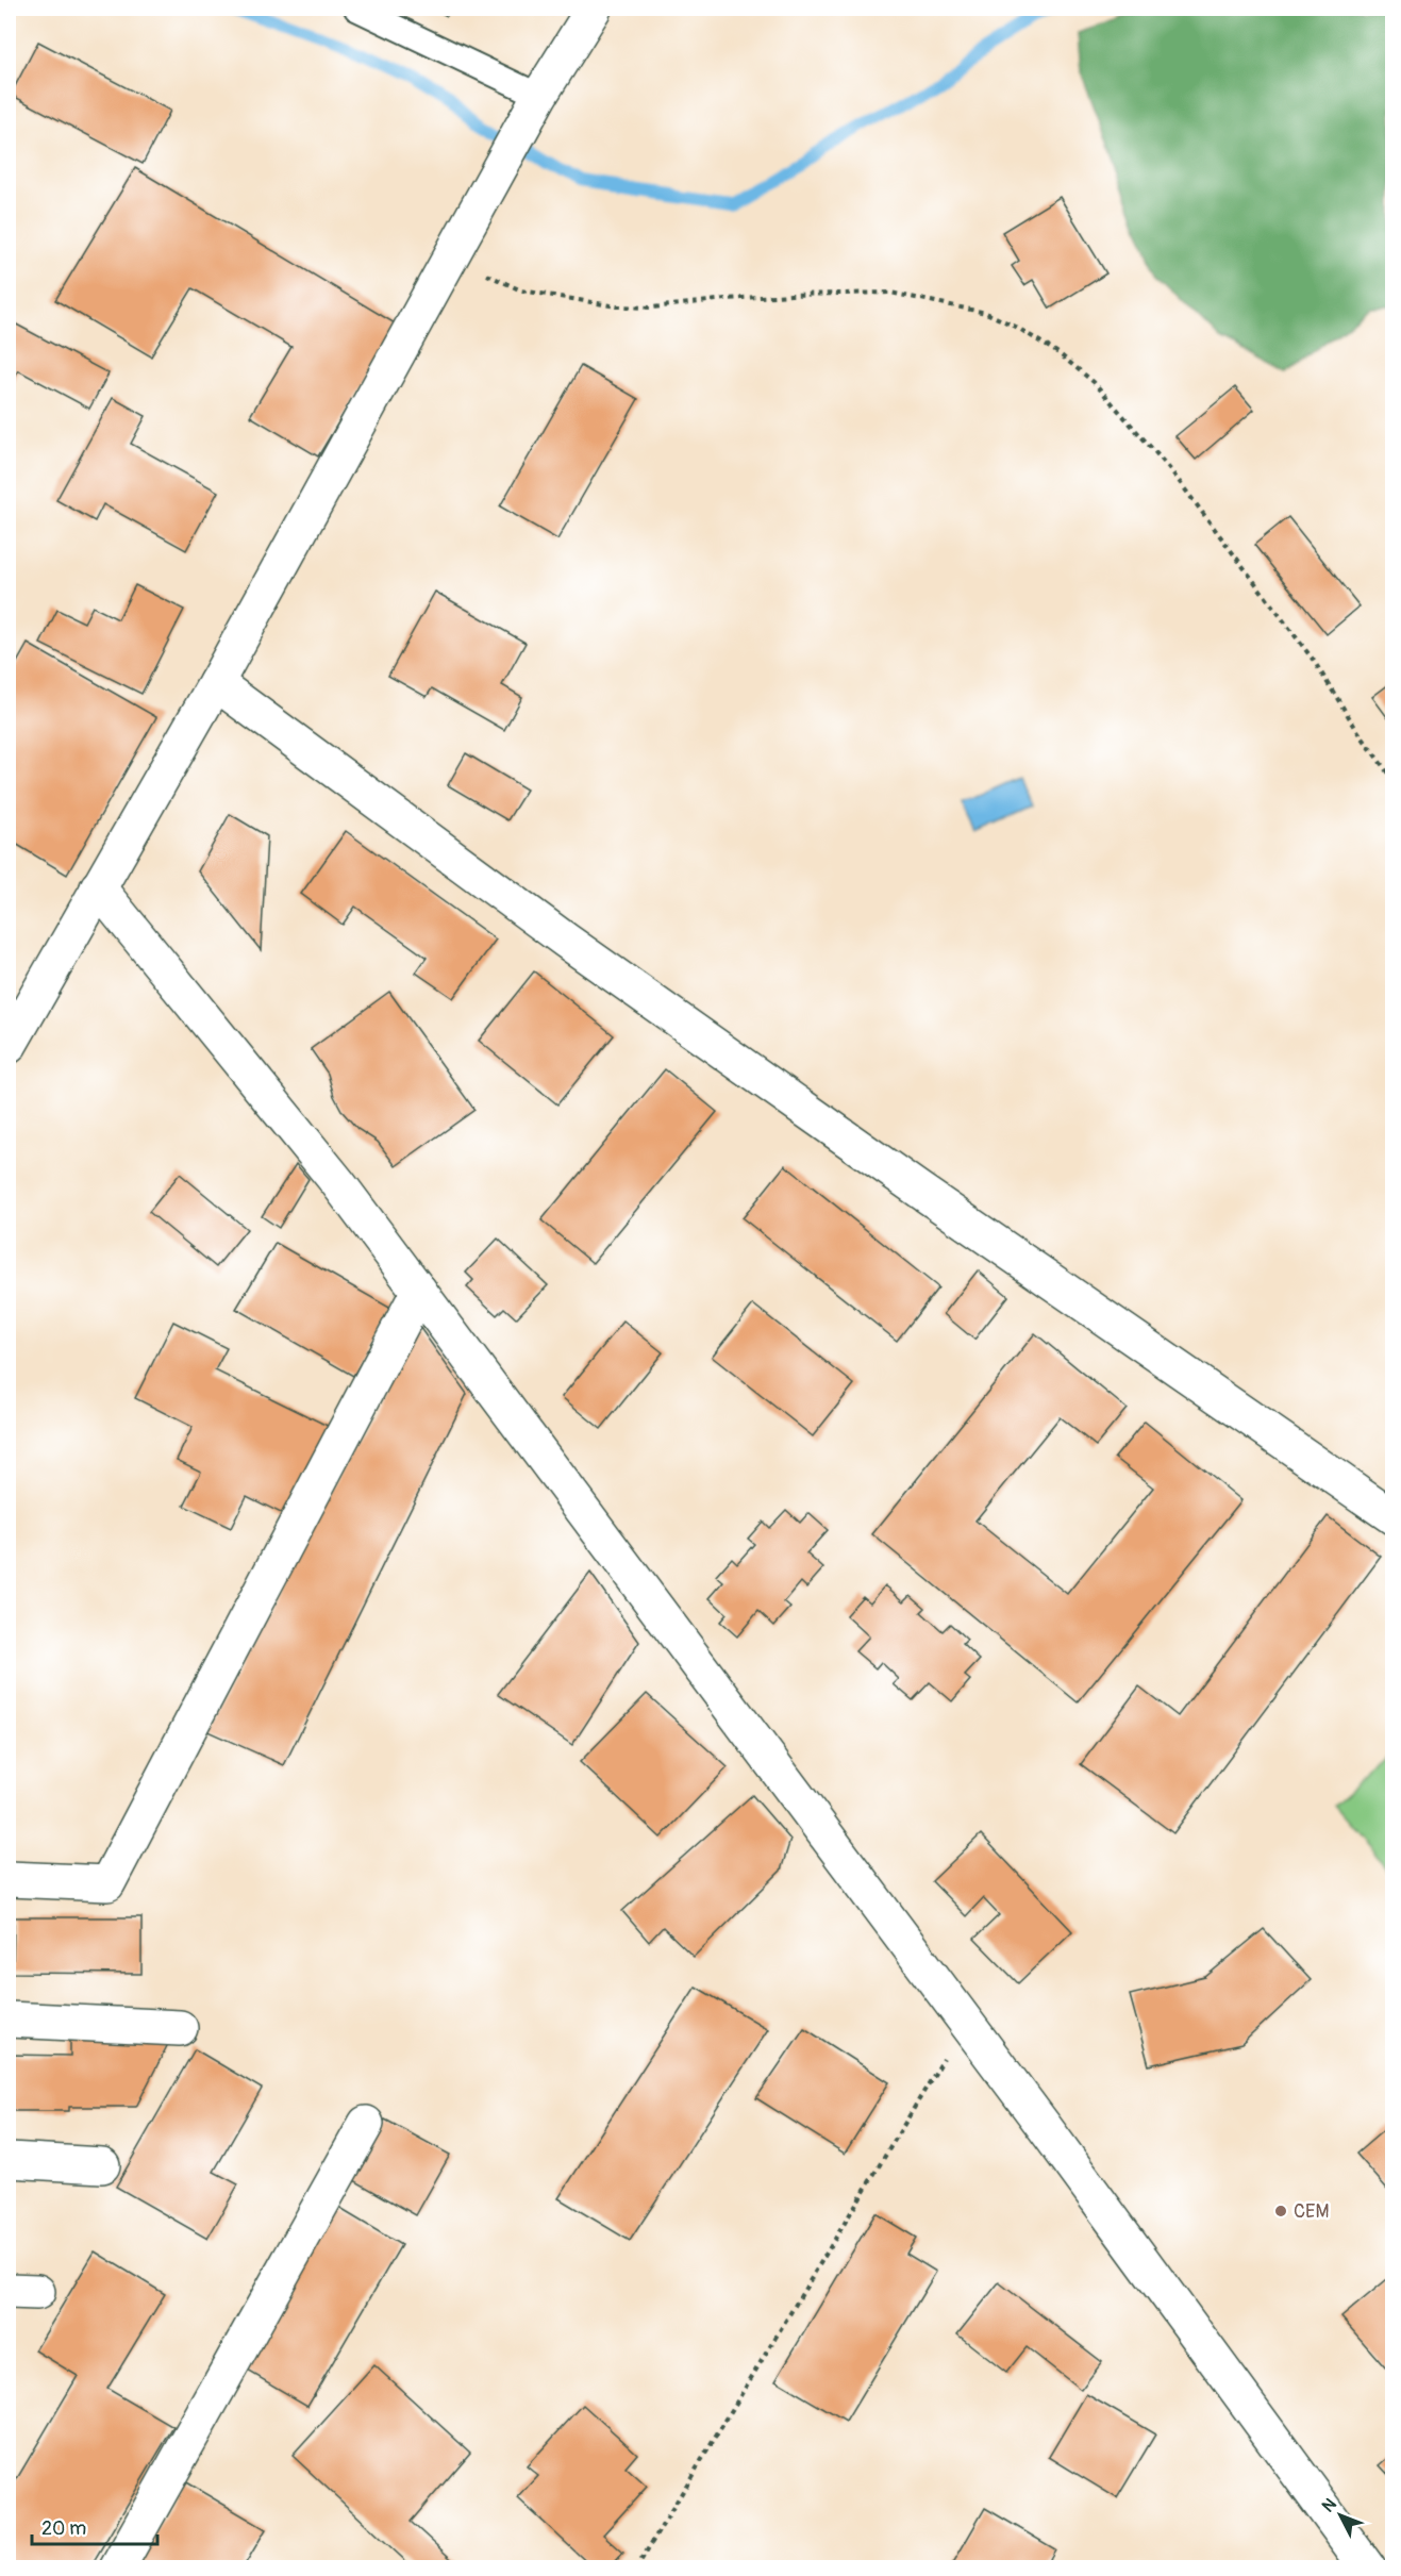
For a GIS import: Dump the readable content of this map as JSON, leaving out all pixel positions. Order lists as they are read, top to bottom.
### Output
{
  "places": ["CEM"],
  "scale_bar": "20 m",
  "north": "top left"
}
